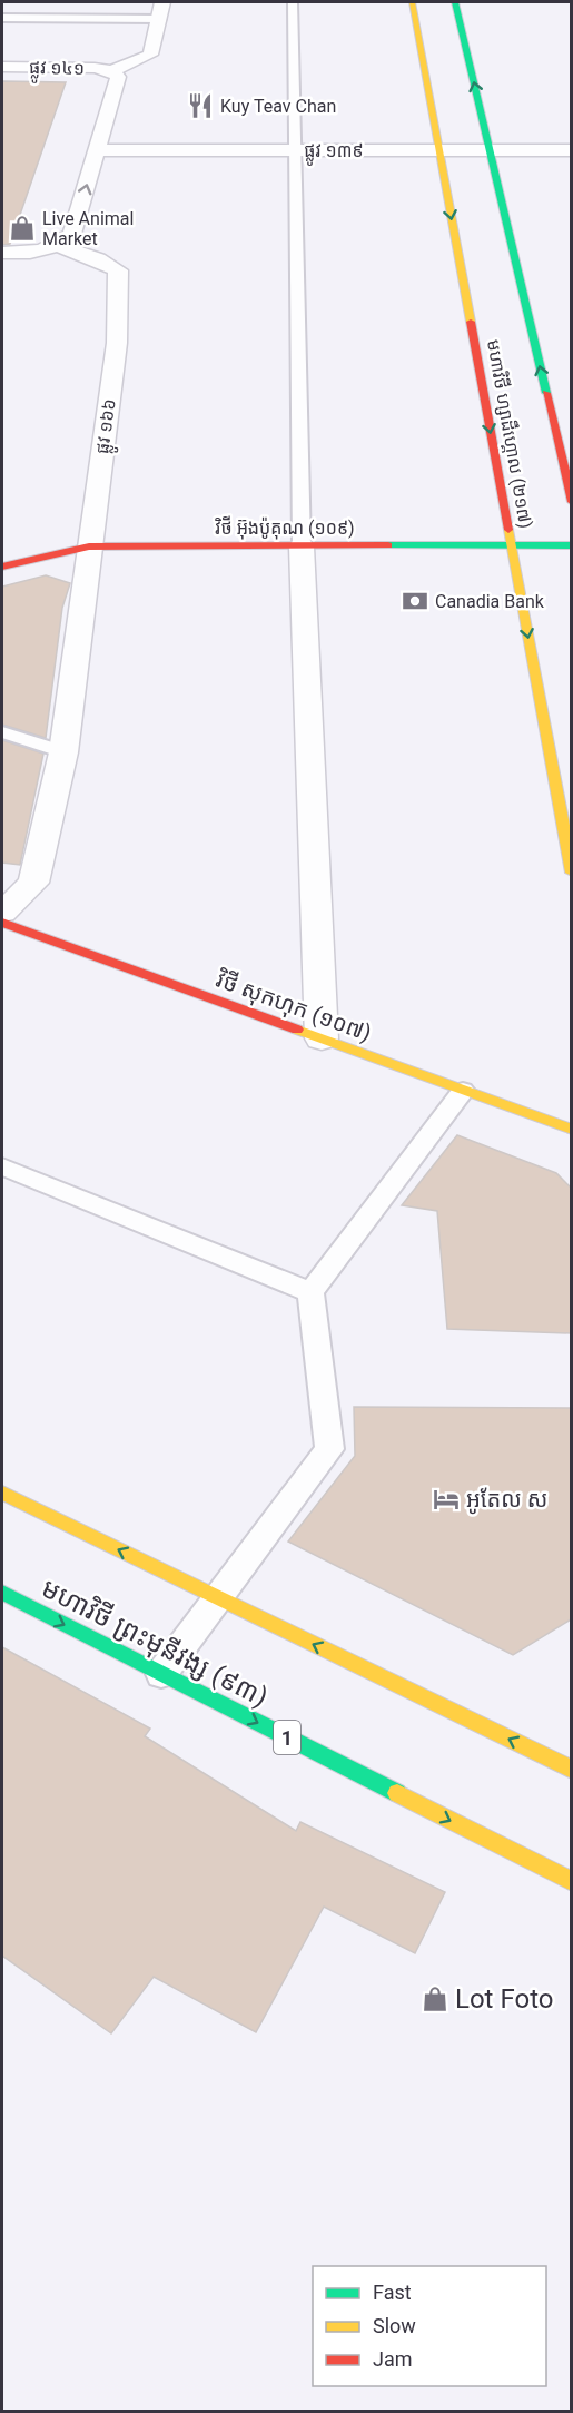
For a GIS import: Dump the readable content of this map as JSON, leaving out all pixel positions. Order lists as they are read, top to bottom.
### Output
{
  "streets": {
    "main road": [
      "មហាវិថី ហ្សាដឹហ្គោល (២១៧)",
      "វិថី អ៊ុងប៉ូគុណ (១០៩)",
      "វិថី សុកហុក (១០៧)",
      "មហាវិថី ព្រះមុនីវង្ស (៩៣)",
      "1"
    ],
    "street": ["ផ្លូវ ១៤១", "ផ្លូវ ១៣៩", "ផ្លូវ ១៦៦"]
  },
  "crossings": [
    ["ផ្លូវ ១៣៩", "មហាវិថី ហ្សាដឹហ្គោល (២១៧)"],
    ["ផ្លូវ ១៦៦", "វិថី អ៊ុងប៉ូគុណ (១០៩)"],
    ["មហាវិថី ហ្សាដឹហ្គោល (២១៧)", "វិថី អ៊ុងប៉ូគុណ (១០៩)"]
  ],
  "places": {
    "restaurant": ["Kuy Teav Chan"],
    "shop": ["Live Animal Market", "Lot Foto"],
    "bank": ["Canadia Bank"],
    "hotel": ["អូតែល ស"]
  },
  "legend": ["Fast", "Slow", "Jam"]
}
